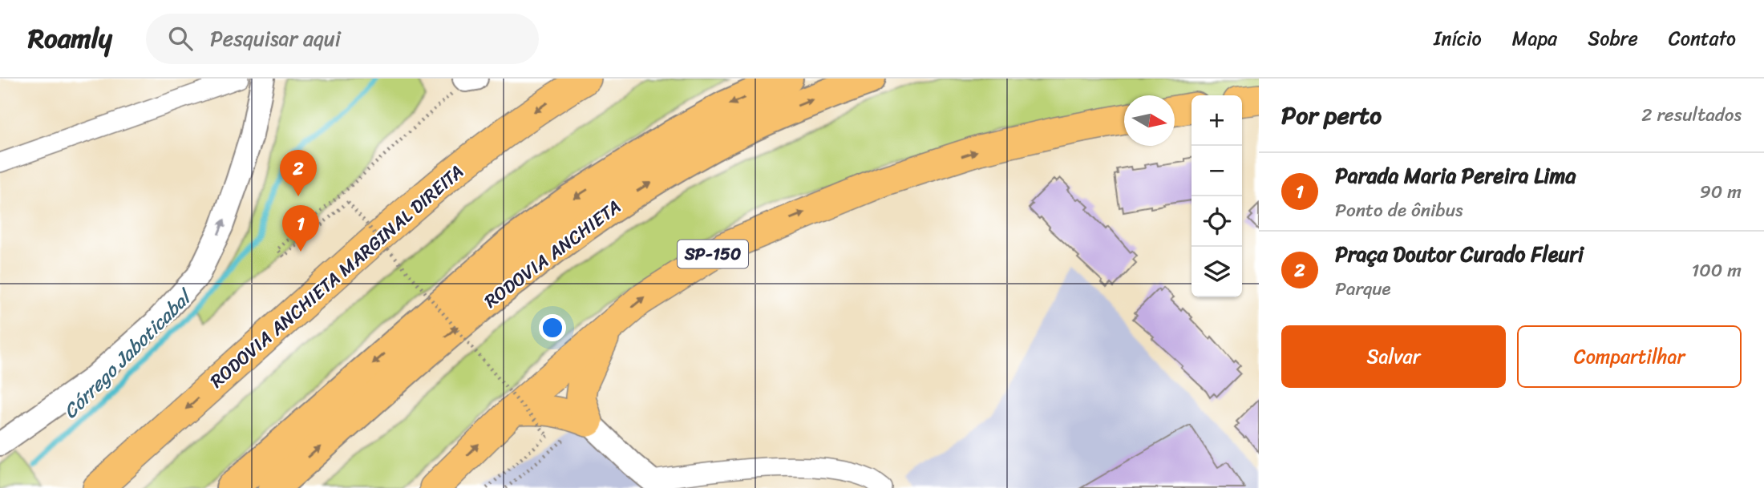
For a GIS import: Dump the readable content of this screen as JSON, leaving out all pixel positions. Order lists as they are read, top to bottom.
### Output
{
  "streets": {
    "highway": ["RODOVIA ANCHIETA", "SP-150", "RODOVIA ANCHIETA MARGINAL DIREITA"]
  },
  "water": ["Córrego Jaboticabal"],
  "north": "right",
  "page": {
    "header": "Roamly",
    "search": "Pesquisar aqui",
    "nav": [
      "Início",
      "Mapa",
      "Sobre",
      "Contato"
    ],
    "heading": ["Por perto", "2 resultados"],
    "map_buttons": ["+", "−"],
    "pins": ["2", "1"],
    "list": [
      {
        "mark": "1",
        "name": "Parada Maria Pereira Lima",
        "note": "Ponto de ônibus",
        "value": "90 m"
      },
      {
        "mark": "2",
        "name": "Praça Doutor Curado Fleuri",
        "note": "Parque",
        "value": "100 m"
      }
    ],
    "buttons": ["Salvar", "Compartilhar"]
  }
}
